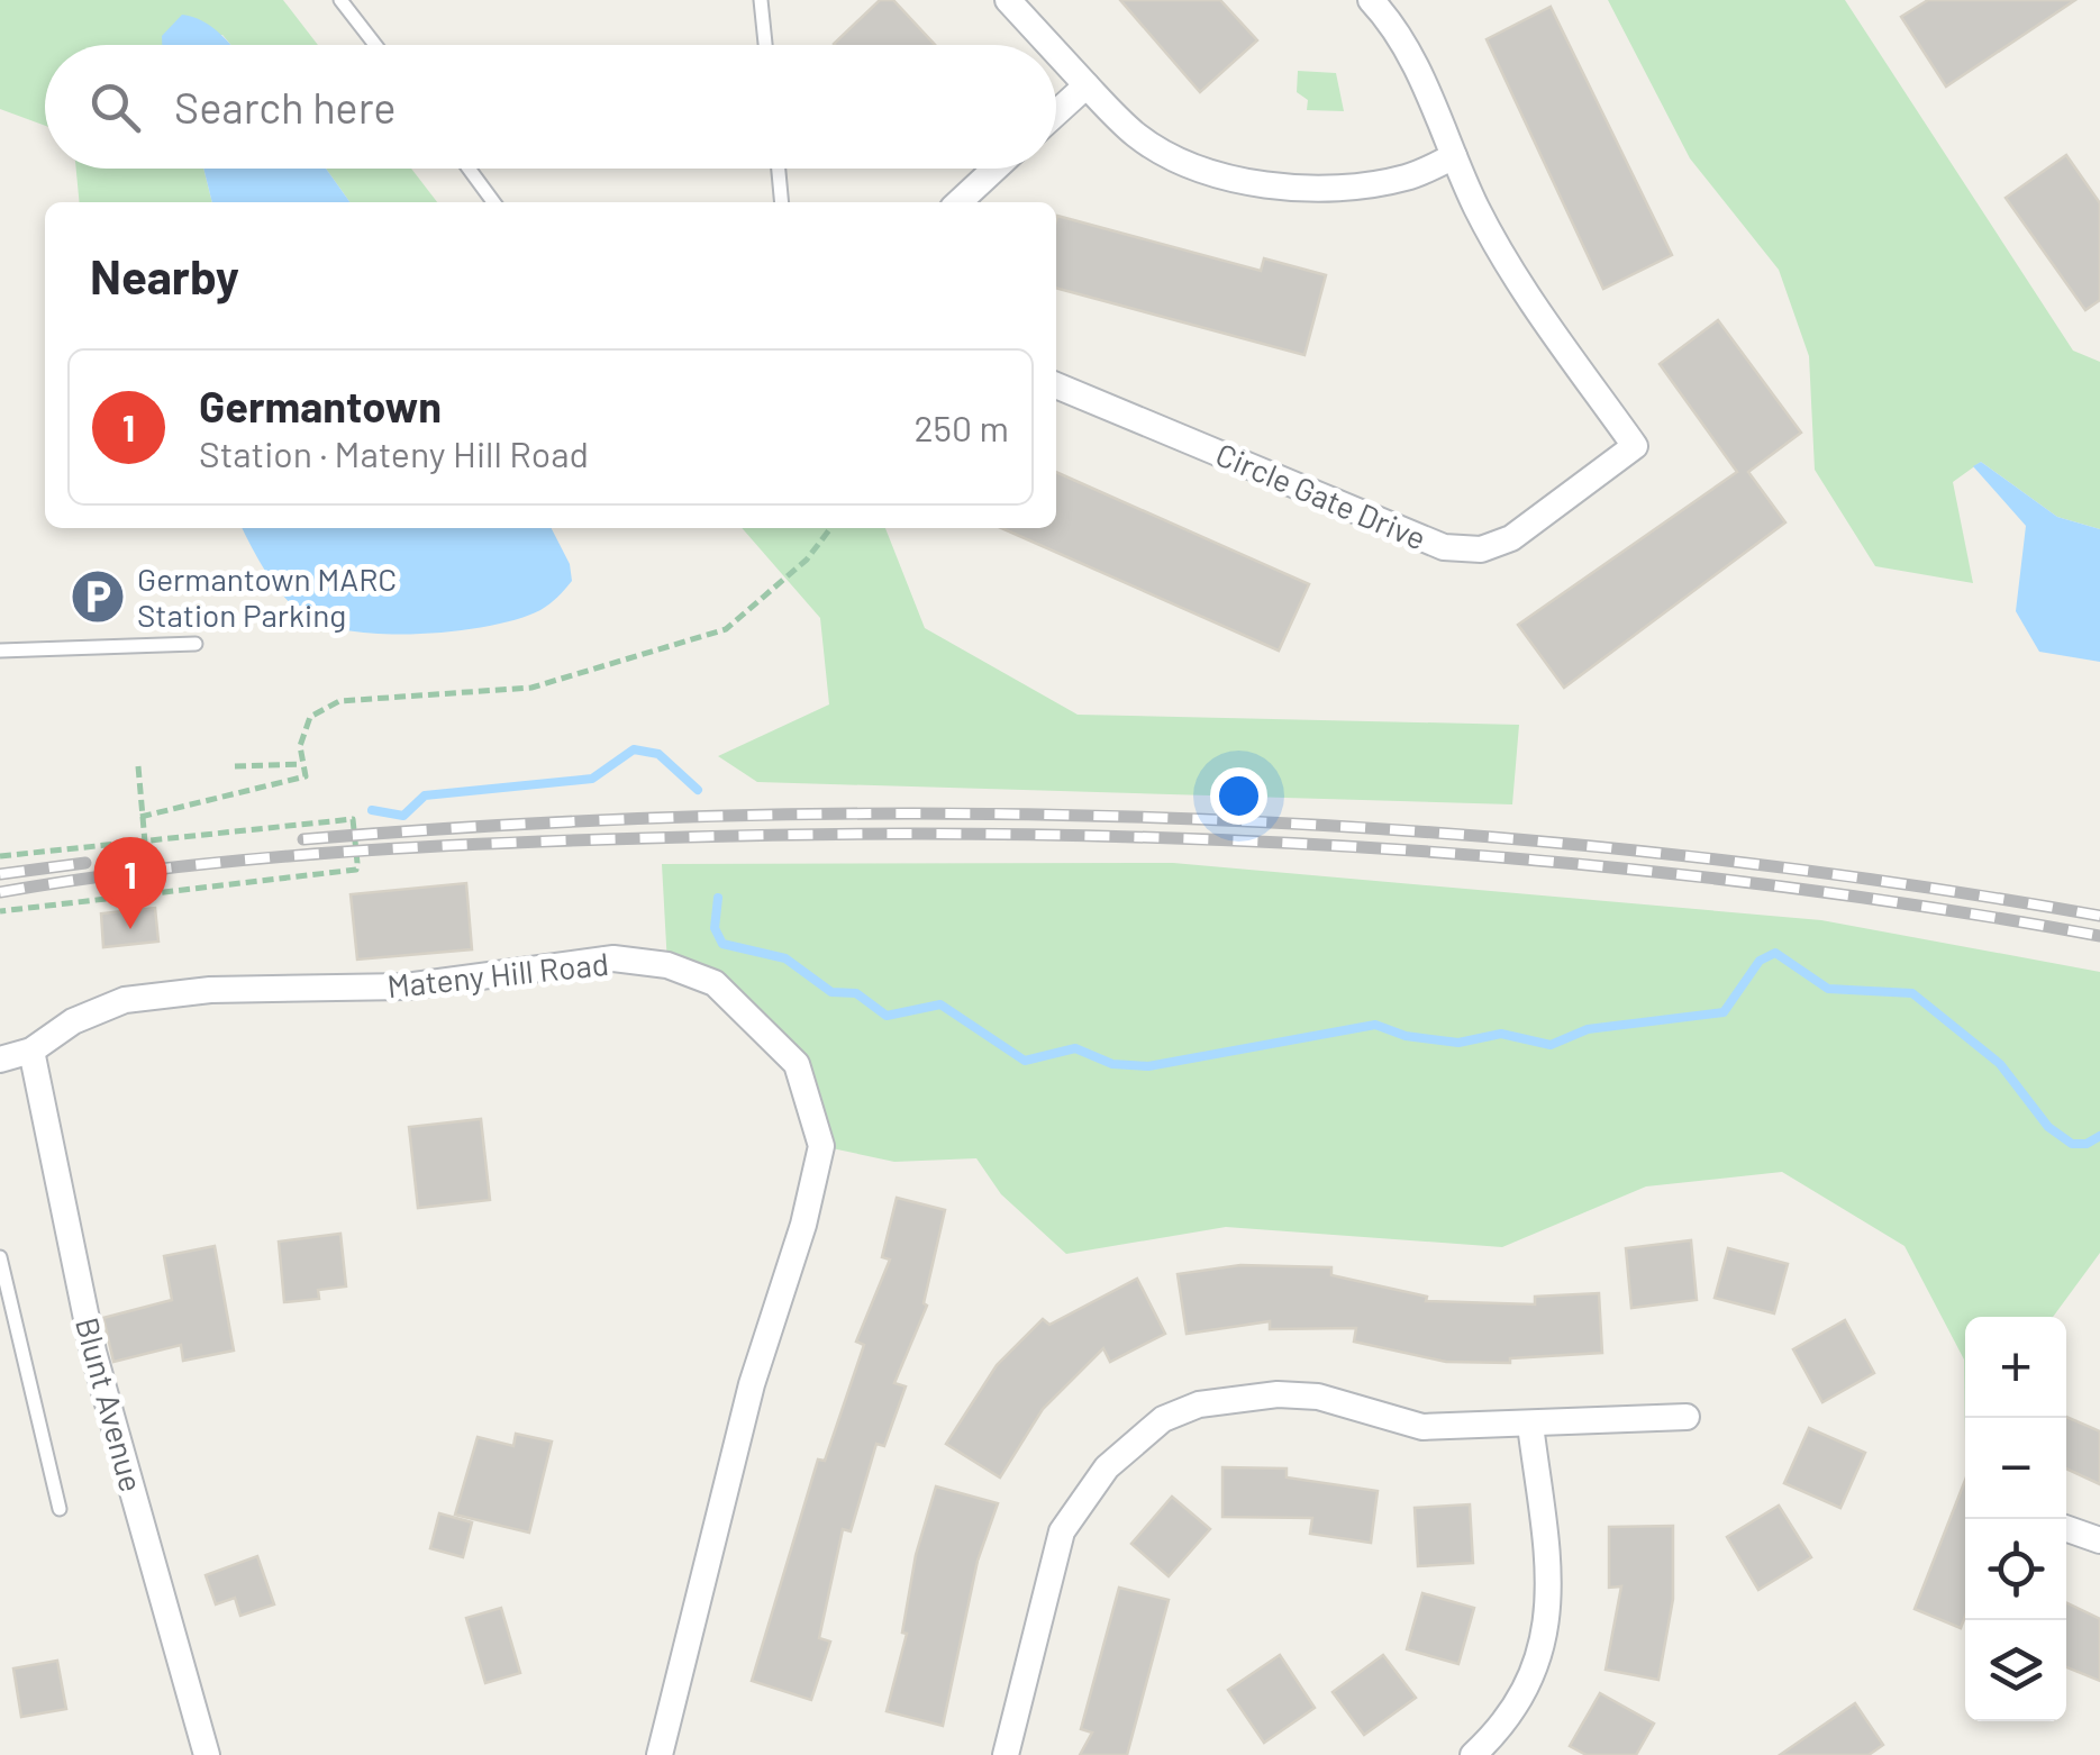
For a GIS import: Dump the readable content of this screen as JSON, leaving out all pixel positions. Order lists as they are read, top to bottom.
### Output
{
  "streets": {
    "street": ["Circle Gate Drive", "Mateny Hill Road", "Blunt Avenue"]
  },
  "crossings": [
    ["Mateny Hill Road", "Blunt Avenue"]
  ],
  "places": {
    "parking": ["Germantown MARC Station Parking"]
  },
  "page": {
    "search": "Search here",
    "heading": "Nearby",
    "list": [
      {
        "mark": "1",
        "name": "Germantown",
        "note": "Station · Mateny Hill Road",
        "value": "250 m"
      }
    ],
    "pins": "1",
    "map_buttons": ["+", "−"]
  }
}
